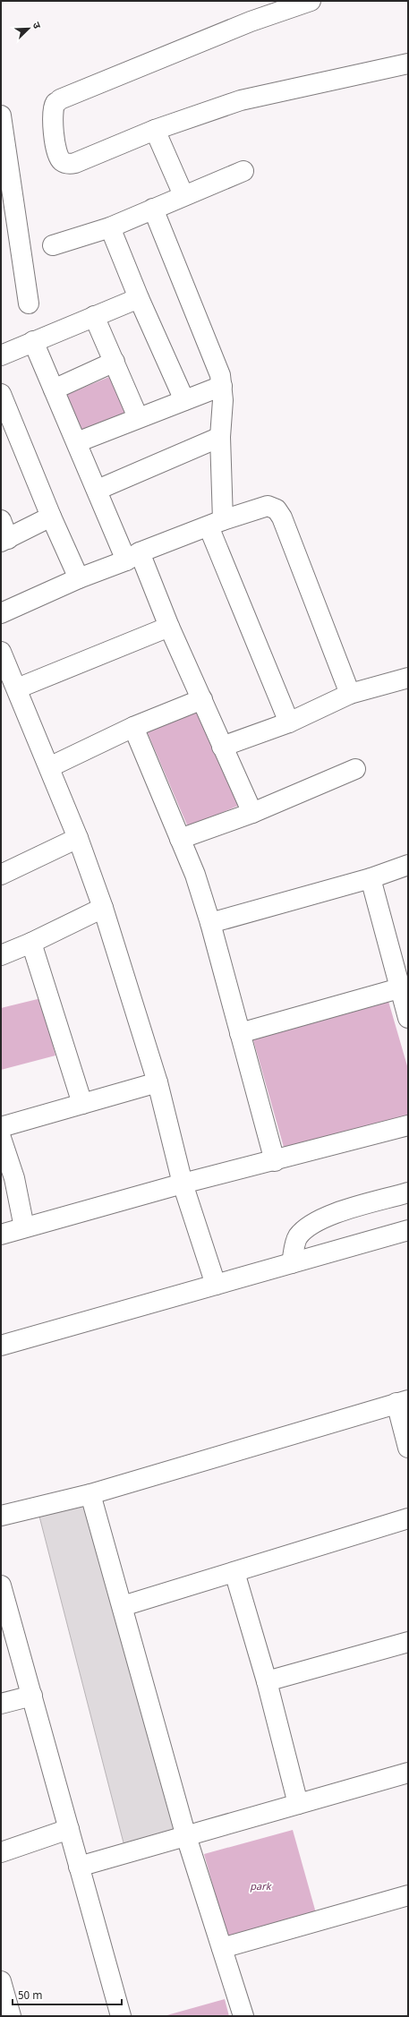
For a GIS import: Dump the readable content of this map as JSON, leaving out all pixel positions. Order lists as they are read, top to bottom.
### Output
{
  "parks": ["park"],
  "scale_bar": "50 m",
  "north": "top right"
}
